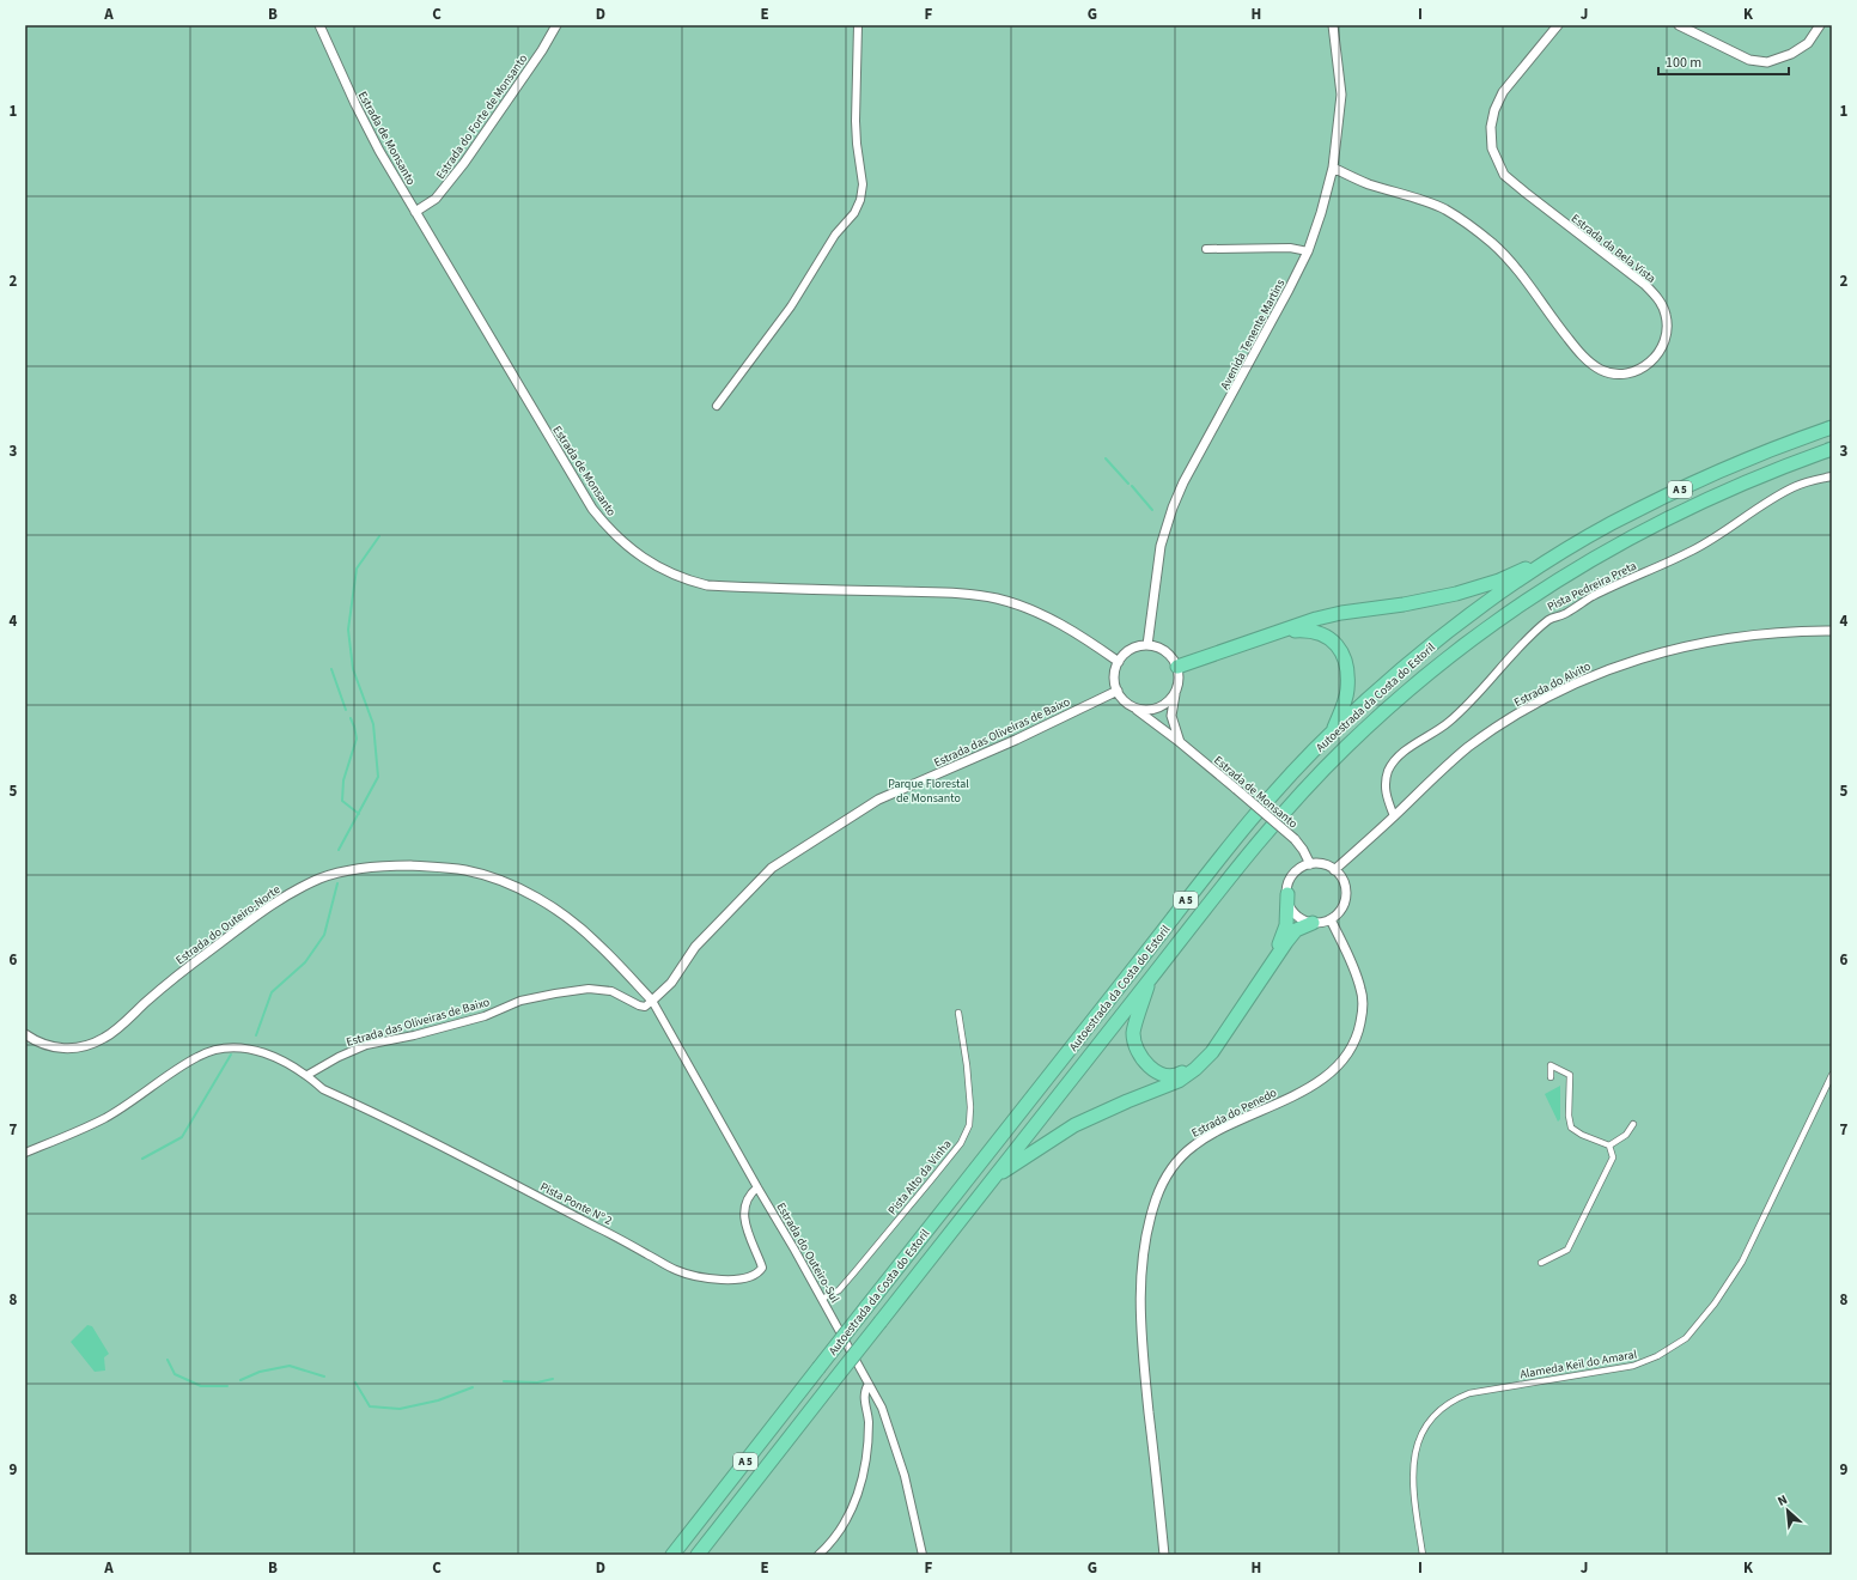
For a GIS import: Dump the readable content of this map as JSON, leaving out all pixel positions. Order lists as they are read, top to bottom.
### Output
{
  "streets": {
    "highway": ["A 5", "Autoestrada da Costa do Estoril"],
    "street": [
      "Estrada do Forte de Monsanto",
      "Estrada de Monsanto",
      "Estrada da Bela Vista",
      "Avenida Tenente Martins",
      "Pista Pedreira Preta",
      "Estrada do Alvito",
      "Estrada das Oliveiras de Baixo",
      "Estrada do Outeiro-Norte",
      "Estrada do Penedo",
      "Pista Alto da Vinha",
      "Pista Ponte Nº 2",
      "Estrada do Outeiro-Sul",
      "Alameda Keil do Amaral"
    ]
  },
  "crossings": [
    ["Estrada do Forte de Monsanto", "Estrada de Monsanto"],
    ["Estrada de Monsanto", "Avenida Tenente Martins"],
    ["Estrada de Monsanto", "Estrada do Alvito"],
    ["Estrada de Monsanto", "Estrada das Oliveiras de Baixo"],
    ["Estrada de Monsanto", "Estrada do Penedo"],
    ["Estrada da Bela Vista", "Avenida Tenente Martins"],
    ["Avenida Tenente Martins", "Estrada das Oliveiras de Baixo"],
    ["Pista Pedreira Preta", "Estrada do Alvito"],
    ["Estrada do Alvito", "Estrada do Penedo"],
    ["Estrada das Oliveiras de Baixo", "Estrada do Outeiro-Norte"],
    ["Estrada das Oliveiras de Baixo", "Pista Ponte Nº 2"],
    ["Estrada das Oliveiras de Baixo", "Estrada do Outeiro-Sul"],
    ["Estrada do Outeiro-Norte", "Estrada do Outeiro-Sul"],
    ["Pista Alto da Vinha", "Estrada do Outeiro-Sul"],
    ["Pista Ponte Nº 2", "Estrada do Outeiro-Sul"]
  ],
  "parks": ["Parque Florestal de Monsanto"],
  "scale_bar": "100 m",
  "north": "top left",
  "grid": {
    "columns": [
      "A",
      "B",
      "C",
      "D",
      "E",
      "F",
      "G",
      "H",
      "I",
      "J",
      "K"
    ],
    "rows": [
      "1",
      "2",
      "3",
      "4",
      "5",
      "6",
      "7",
      "8",
      "9"
    ]
  }
}
